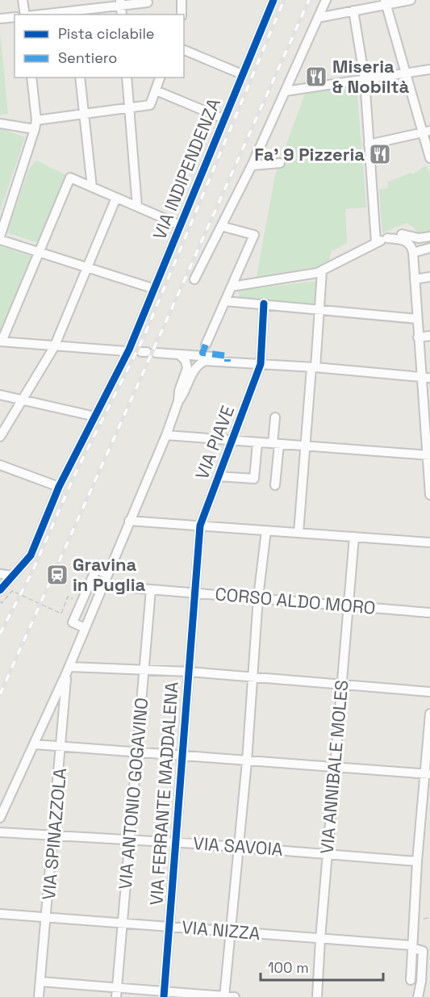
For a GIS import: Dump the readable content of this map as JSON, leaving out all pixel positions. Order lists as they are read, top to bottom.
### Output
{
  "streets": {
    "street": [
      "VIA INDIPENDENZA",
      "VIA PIAVE",
      "CORSO ALDO MORO",
      "VIA ANNIBALE MOLES",
      "VIA ANTONIO GOGAVINO",
      "VIA FERRANTE MADDALENA",
      "VIA SPINAZZOLA",
      "VIA SAVOIA",
      "VIA NIZZA"
    ]
  },
  "crossings": [
    ["VIA PIAVE", "CORSO ALDO MORO"],
    ["VIA PIAVE", "VIA FERRANTE MADDALENA"],
    ["CORSO ALDO MORO", "VIA ANNIBALE MOLES"],
    ["CORSO ALDO MORO", "VIA ANTONIO GOGAVINO"],
    ["CORSO ALDO MORO", "VIA FERRANTE MADDALENA"],
    ["VIA ANNIBALE MOLES", "VIA SAVOIA"],
    ["VIA ANNIBALE MOLES", "VIA NIZZA"],
    ["VIA ANTONIO GOGAVINO", "VIA SAVOIA"],
    ["VIA ANTONIO GOGAVINO", "VIA NIZZA"],
    ["VIA FERRANTE MADDALENA", "VIA SAVOIA"],
    ["VIA FERRANTE MADDALENA", "VIA NIZZA"],
    ["VIA SPINAZZOLA", "VIA SAVOIA"],
    ["VIA SPINAZZOLA", "VIA NIZZA"]
  ],
  "places": {
    "restaurant": ["Miseria & Nobiltà", "Fa’ 9 Pizzeria"],
    "station": ["Gravina in Puglia"]
  },
  "legend": ["Pista ciclabile", "Sentiero"],
  "scale_bar": "100 m"
}
